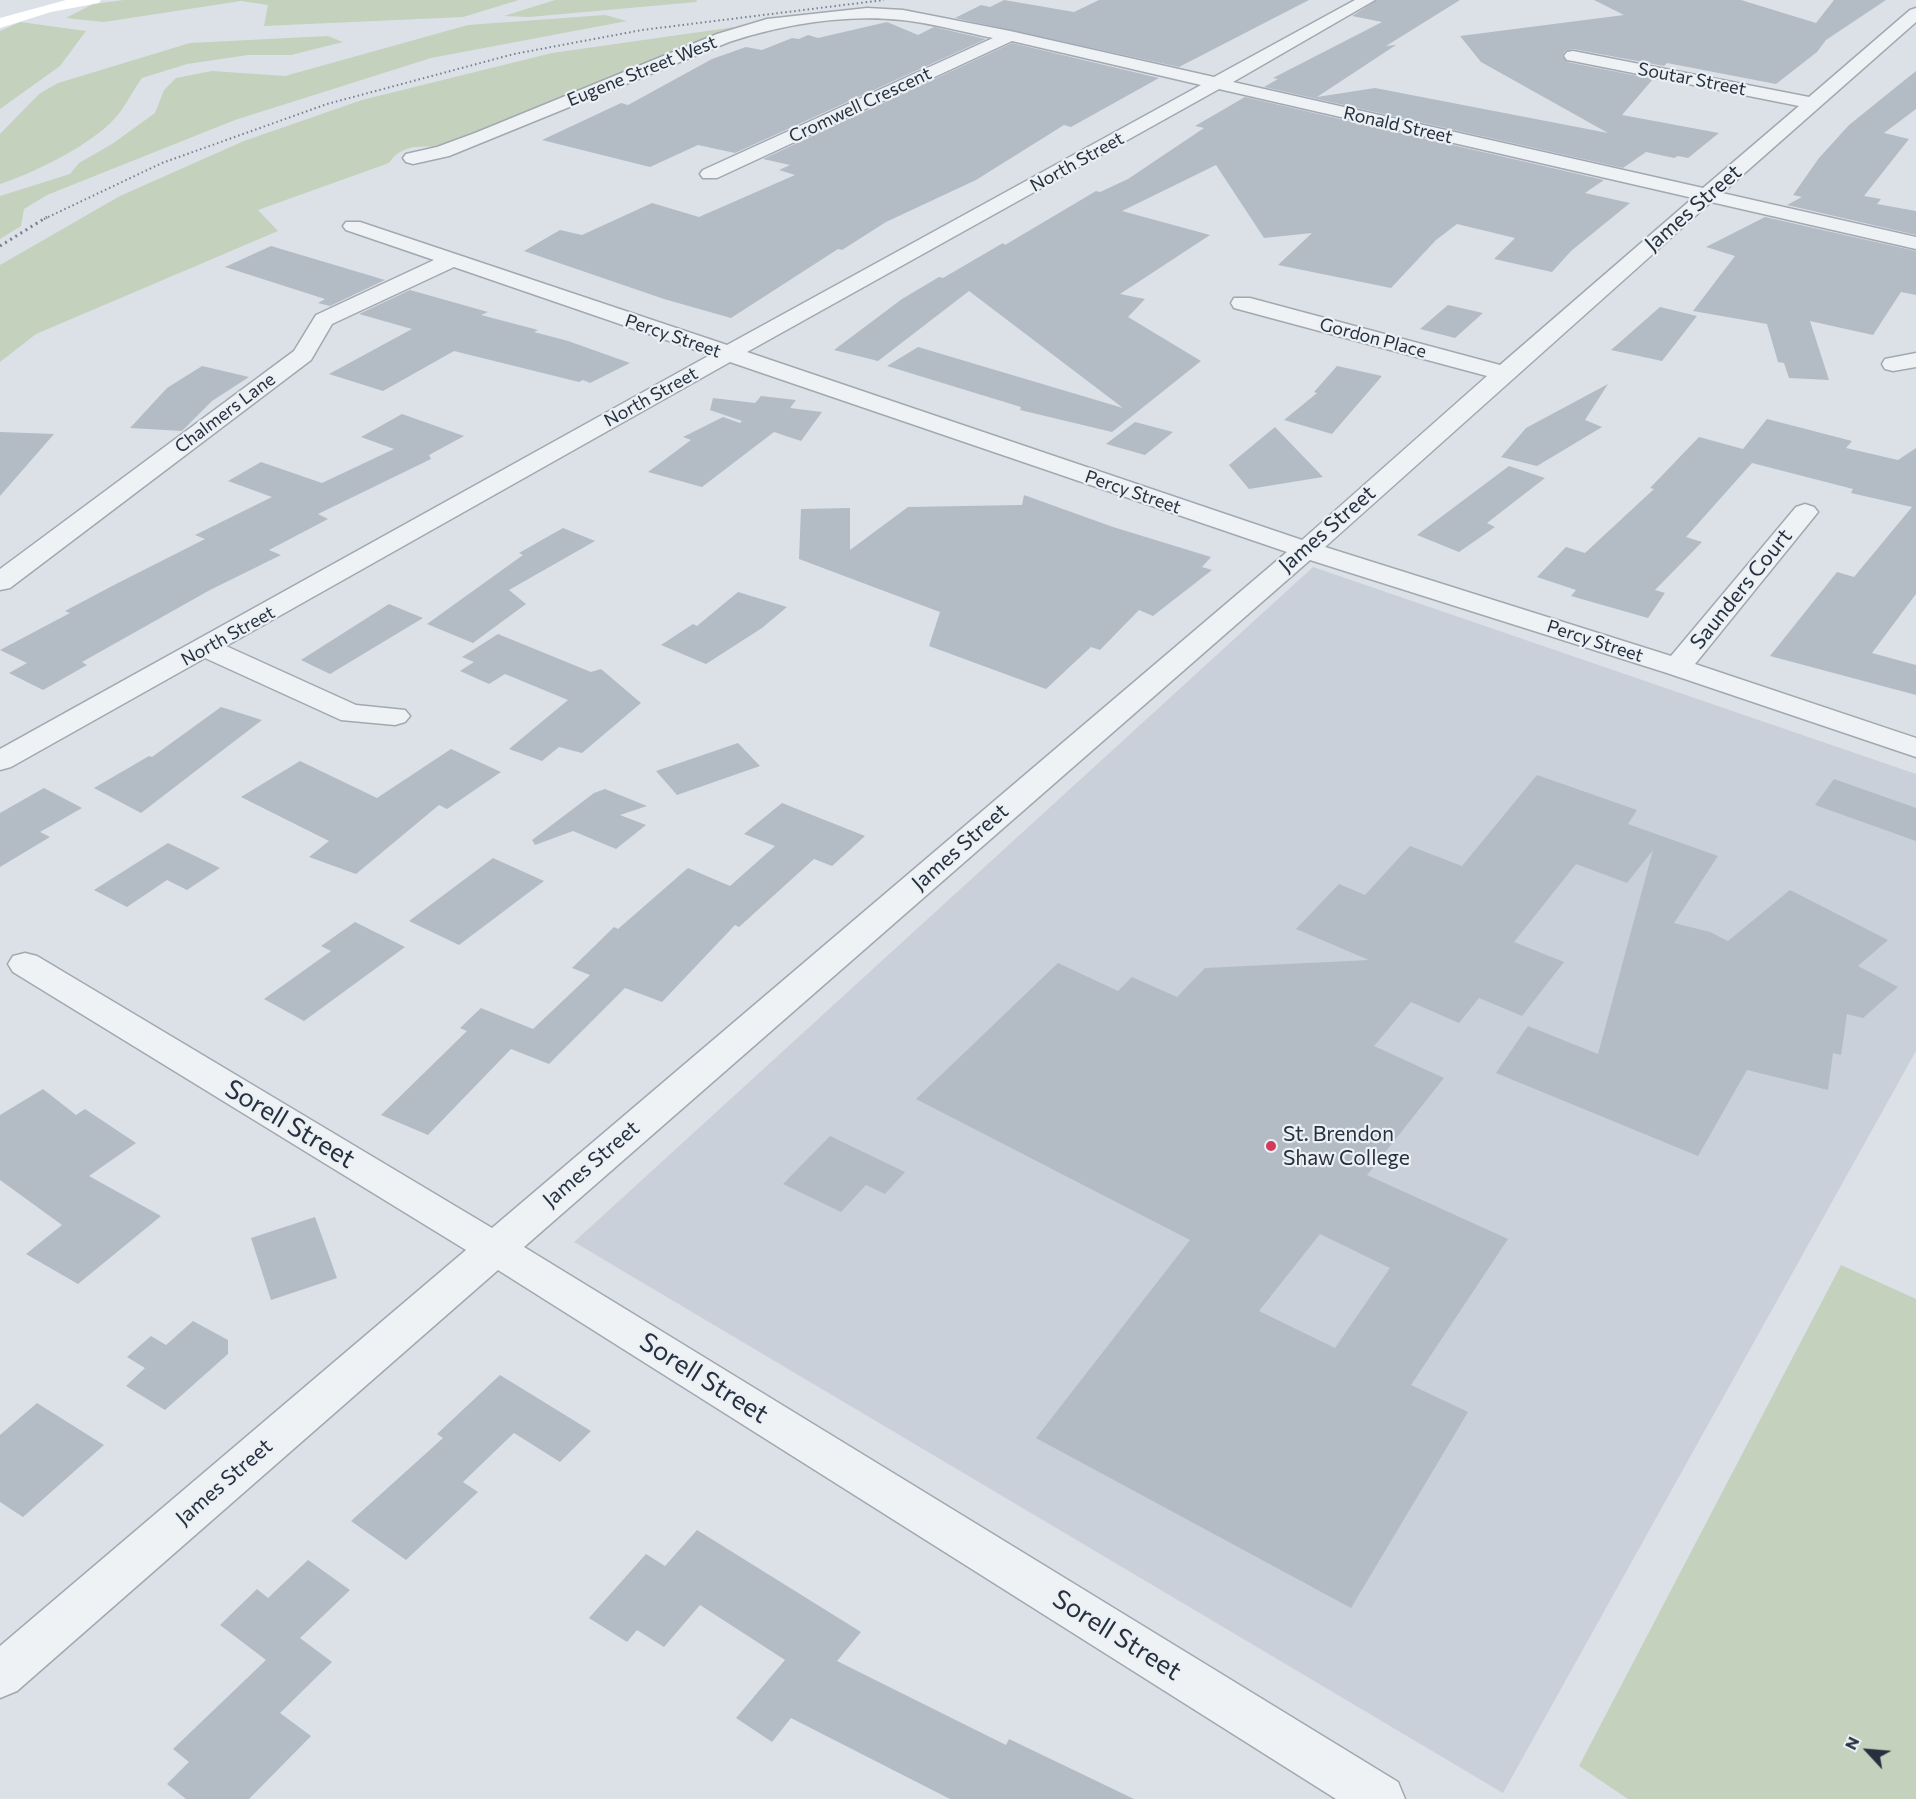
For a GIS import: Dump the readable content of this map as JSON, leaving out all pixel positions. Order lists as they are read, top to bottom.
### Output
{
  "streets": {
    "street": [
      "Eugene Street West",
      "Soutar Street",
      "Cromwell Crescent",
      "Ronald Street",
      "North Street",
      "James Street",
      "Percy Street",
      "Gordon Place",
      "Chalmers Lane",
      "Saunders Court",
      "Sorell Street"
    ]
  },
  "crossings": [
    ["Eugene Street West", "Ronald Street"],
    ["Soutar Street", "James Street"],
    ["Cromwell Crescent", "Ronald Street"],
    ["Ronald Street", "North Street"],
    ["Ronald Street", "James Street"],
    ["North Street", "Percy Street"],
    ["James Street", "Percy Street"],
    ["James Street", "Gordon Place"],
    ["James Street", "Sorell Street"],
    ["Percy Street", "Chalmers Lane"],
    ["Percy Street", "Saunders Court"]
  ],
  "places": ["St. Brendon Shaw College"],
  "north": "top left"
}
